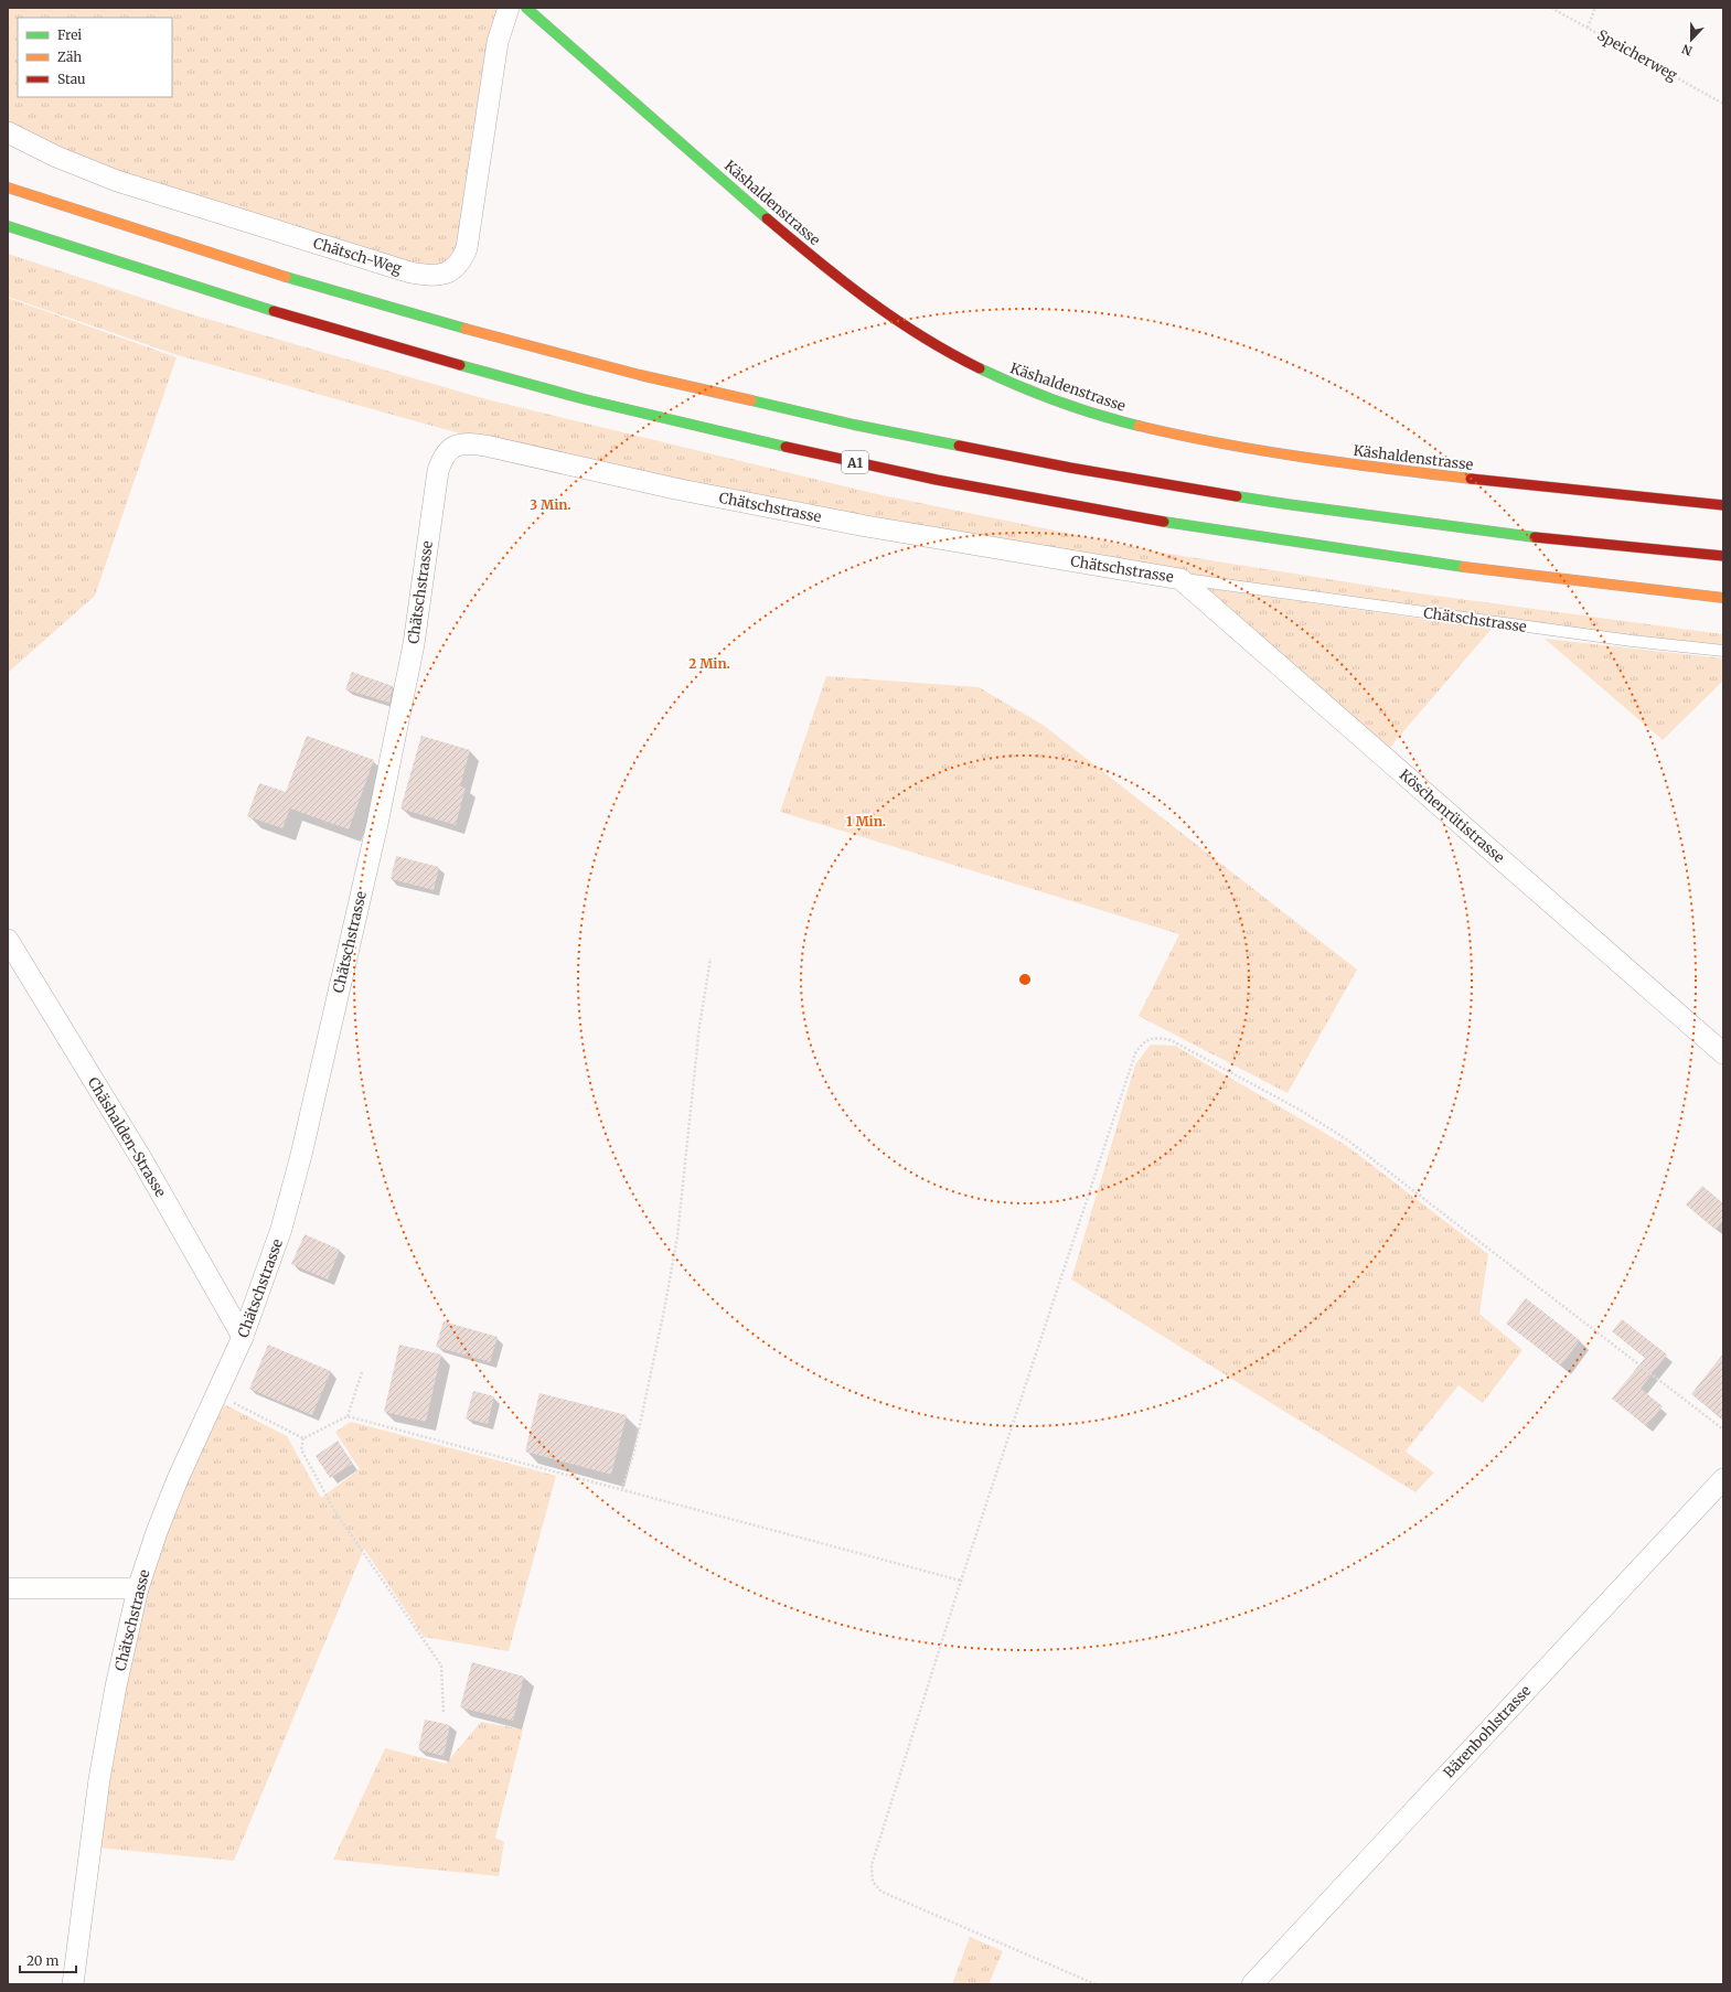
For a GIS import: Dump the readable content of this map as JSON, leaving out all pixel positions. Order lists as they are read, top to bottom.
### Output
{
  "streets": {
    "main road": ["Käshaldenstrasse", "A1"],
    "street": [
      "Chätsch-Weg",
      "Chätschstrasse",
      "Köschenrütistrasse",
      "Chäshalden-Strasse",
      "Bärenbohlstrasse"
    ],
    "path": ["Speicherweg"]
  },
  "crossings": [
    ["Chätschstrasse", "Köschenrütistrasse"],
    ["Chätschstrasse", "Chäshalden-Strasse"]
  ],
  "legend": ["Frei", "Zäh", "Stau"],
  "scale_bar": "20 m",
  "north": "bottom",
  "rings": ["3 Min.", "2 Min.", "1 Min."]
}
